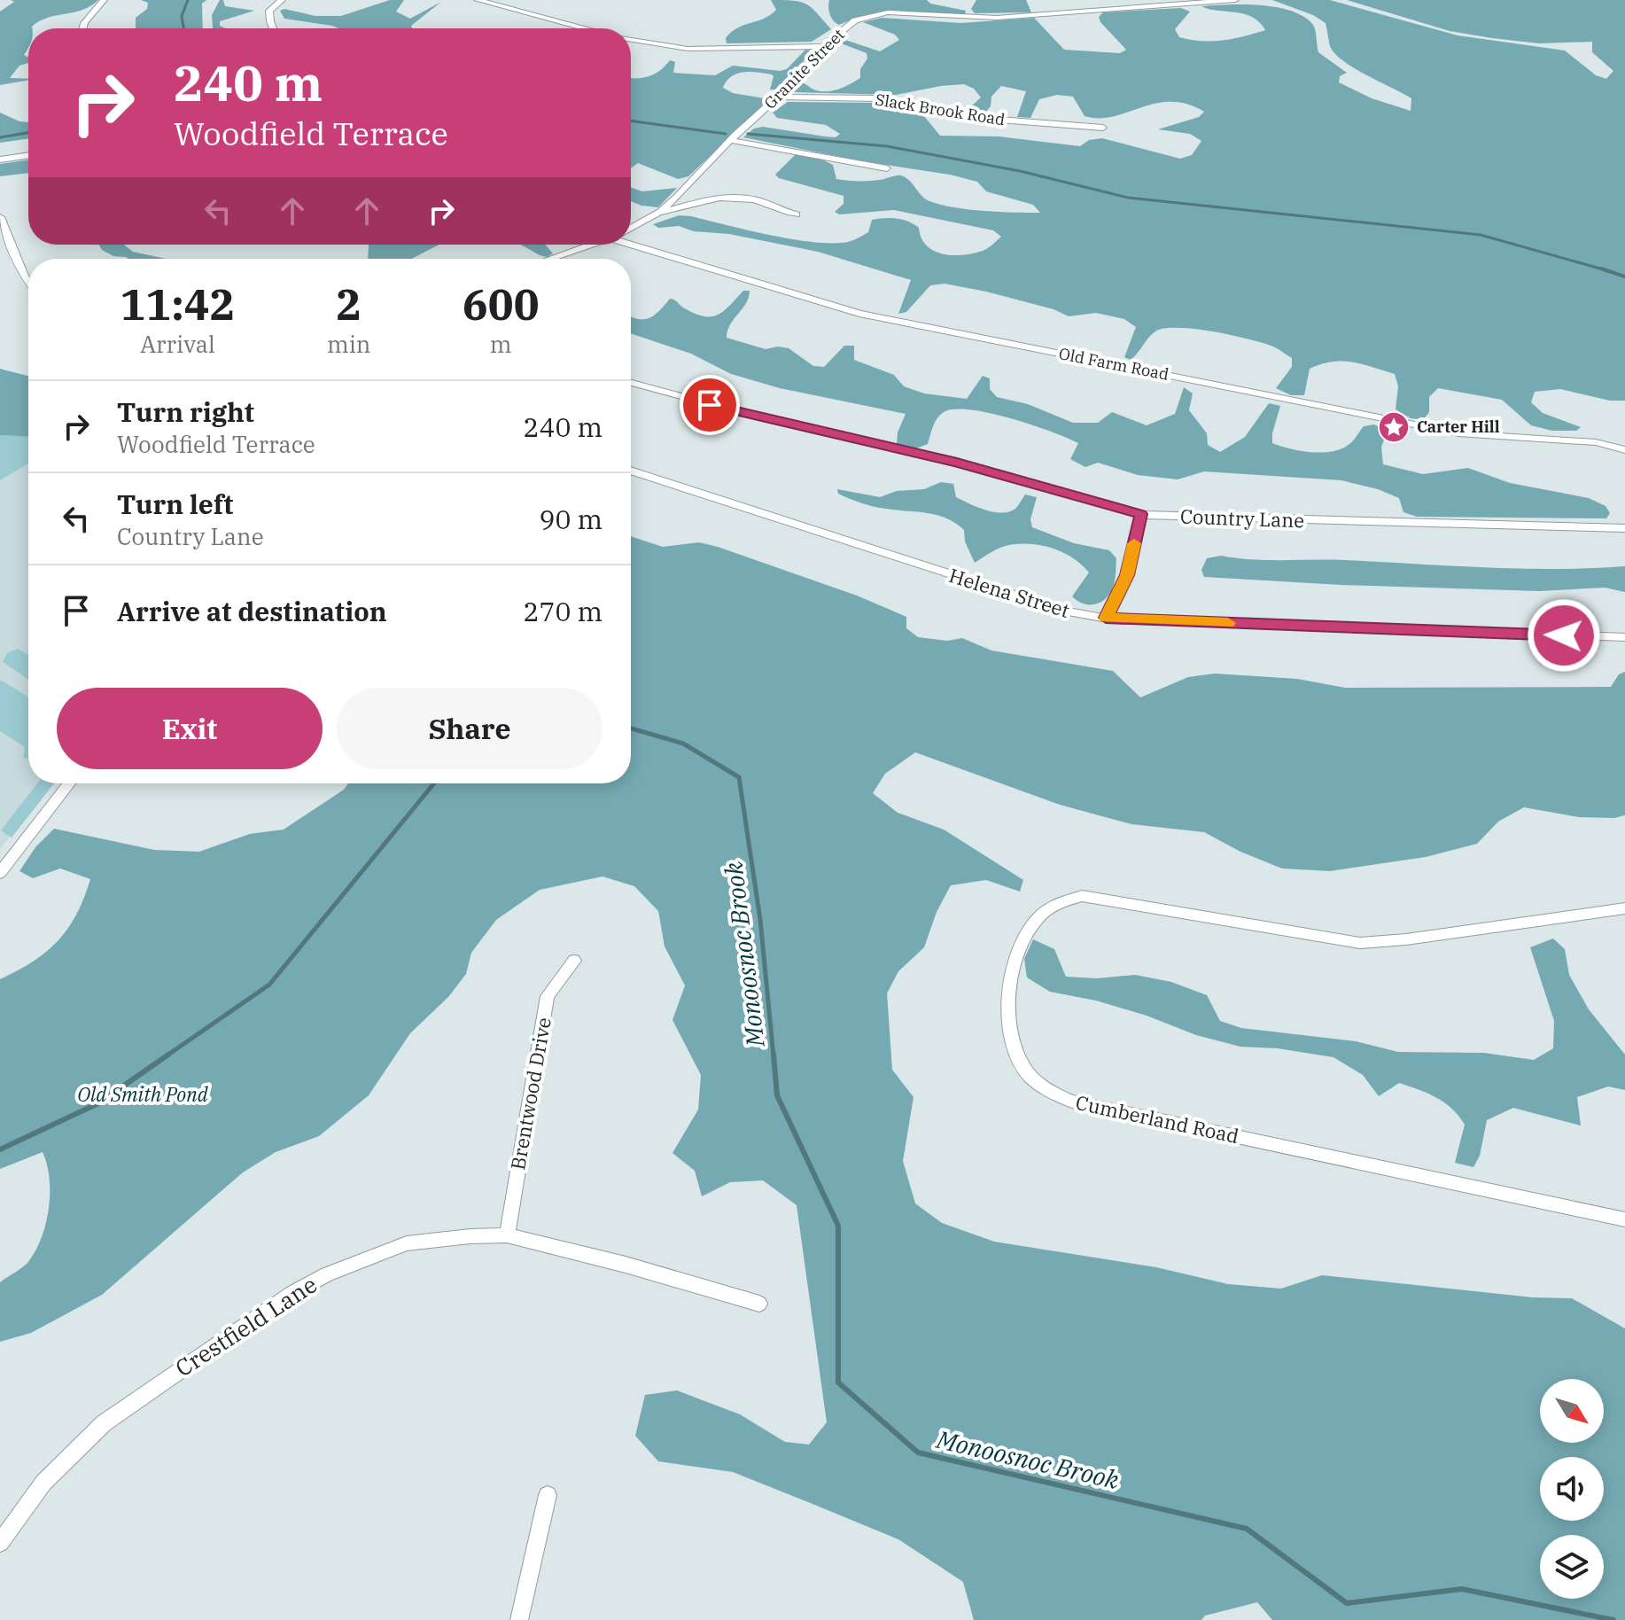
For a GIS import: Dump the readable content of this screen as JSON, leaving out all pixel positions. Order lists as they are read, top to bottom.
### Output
{
  "streets": {
    "street": [
      "Granite Street",
      "Slack Brook Road",
      "Old Farm Road",
      "Country Lane",
      "Helena Street",
      "Brentwood Drive",
      "Cumberland Road",
      "Crestfield Lane"
    ]
  },
  "crossings": [
    ["Granite Street", "Slack Brook Road"],
    ["Brentwood Drive", "Crestfield Lane"]
  ],
  "water": ["Monoosnoc Brook"],
  "parks": ["Old Smith Pond"],
  "places": {
    "place": ["Carter Hill"]
  },
  "north": "bottom right",
  "page": {
    "turn": ["240 m", "Woodfield Terrace"],
    "eta": [
      "11:42",
      "Arrival",
      "2",
      "min",
      "600",
      "m"
    ],
    "list": [
      {
        "name": "Turn right",
        "note": "Woodfield Terrace",
        "value": "240 m"
      },
      {
        "name": "Turn left",
        "note": "Country Lane",
        "value": "90 m"
      },
      {
        "name": "Arrive at destination",
        "value": "270 m"
      }
    ],
    "buttons": ["Exit", "Share"]
  }
}
